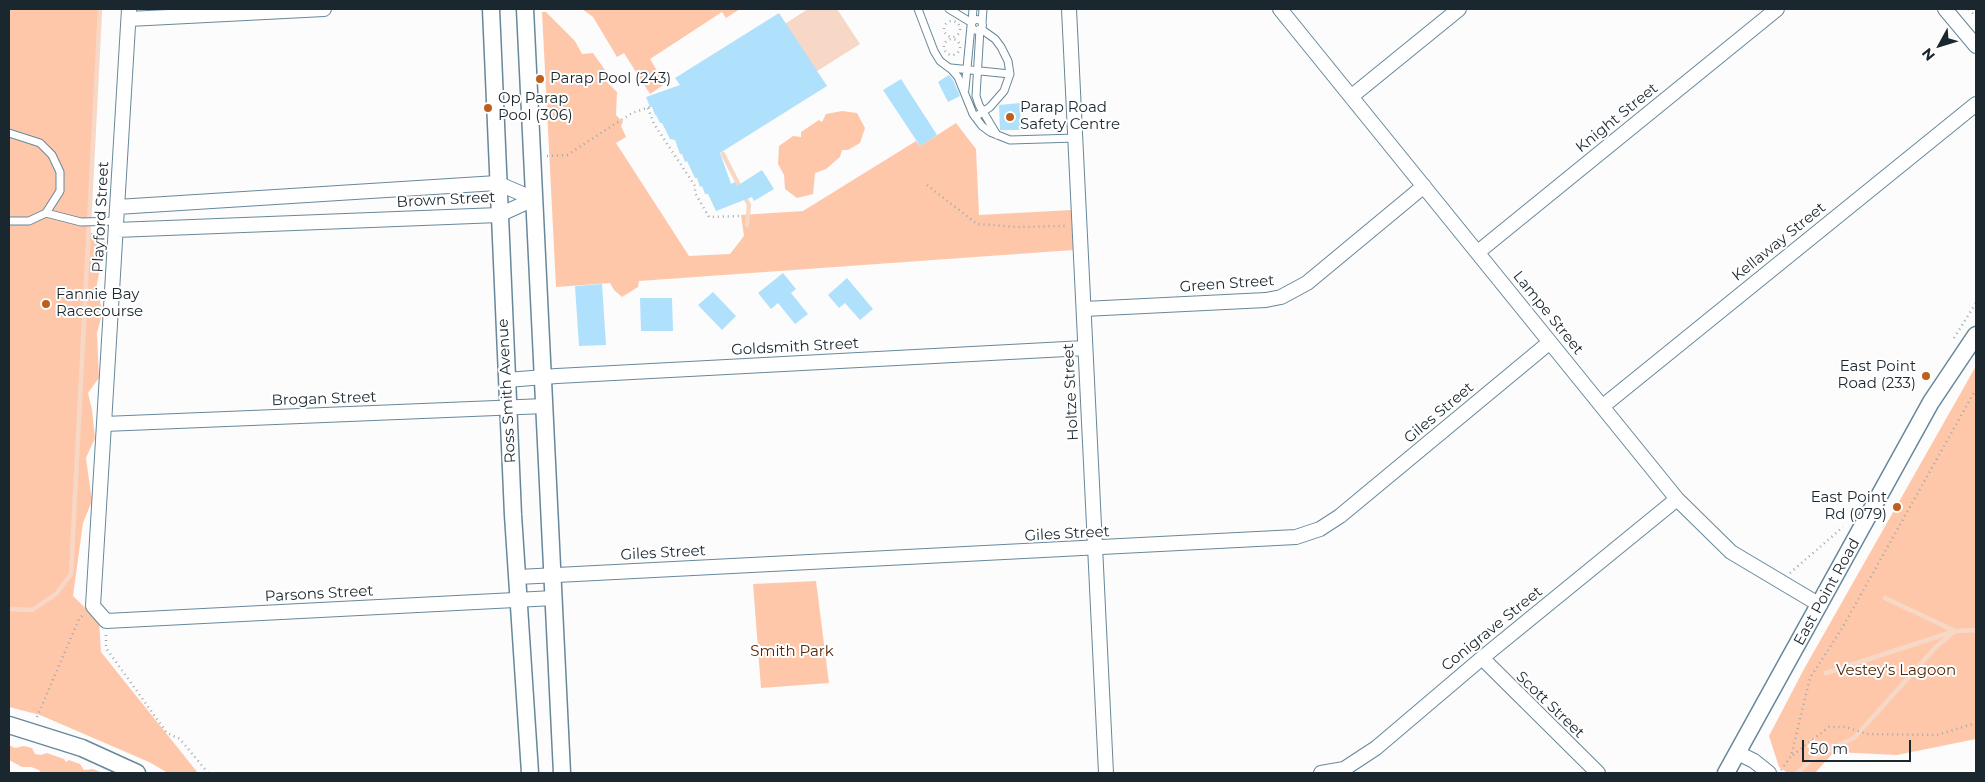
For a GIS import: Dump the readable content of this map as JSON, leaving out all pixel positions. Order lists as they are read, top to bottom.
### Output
{
  "streets": {
    "street": [
      "Knight Street",
      "Brown Street",
      "Playford Street",
      "Kellaway Street",
      "Green Street",
      "Lampe Street",
      "Goldsmith Street",
      "Ross Smith Avenue",
      "Holtze Street",
      "Brogan Street",
      "Giles Street",
      "East Point Road",
      "Parsons Street",
      "Conigrave Street",
      "Scott Street"
    ]
  },
  "crossings": [
    ["Knight Street", "Lampe Street"],
    ["Brown Street", "Playford Street"],
    ["Brown Street", "Ross Smith Avenue"],
    ["Playford Street", "Brogan Street"],
    ["Kellaway Street", "Lampe Street"],
    ["Green Street", "Lampe Street"],
    ["Green Street", "Holtze Street"],
    ["Lampe Street", "Giles Street"],
    ["Lampe Street", "East Point Road"],
    ["Lampe Street", "Conigrave Street"],
    ["Goldsmith Street", "Ross Smith Avenue"],
    ["Goldsmith Street", "Holtze Street"],
    ["Ross Smith Avenue", "Brogan Street"],
    ["Ross Smith Avenue", "Giles Street"],
    ["Ross Smith Avenue", "Parsons Street"],
    ["Holtze Street", "Giles Street"],
    ["Conigrave Street", "Scott Street"]
  ],
  "parks": ["Smith Park", "Vestey's Lagoon"],
  "places": [
    "Parap Pool (243)",
    "Op Parap Pool (306)",
    "Parap Road Safety Centre",
    "Fannie Bay Racecourse",
    "East Point Road (233)",
    "East Point Rd (079)"
  ],
  "scale_bar": "50 m",
  "north": "bottom left"
}
